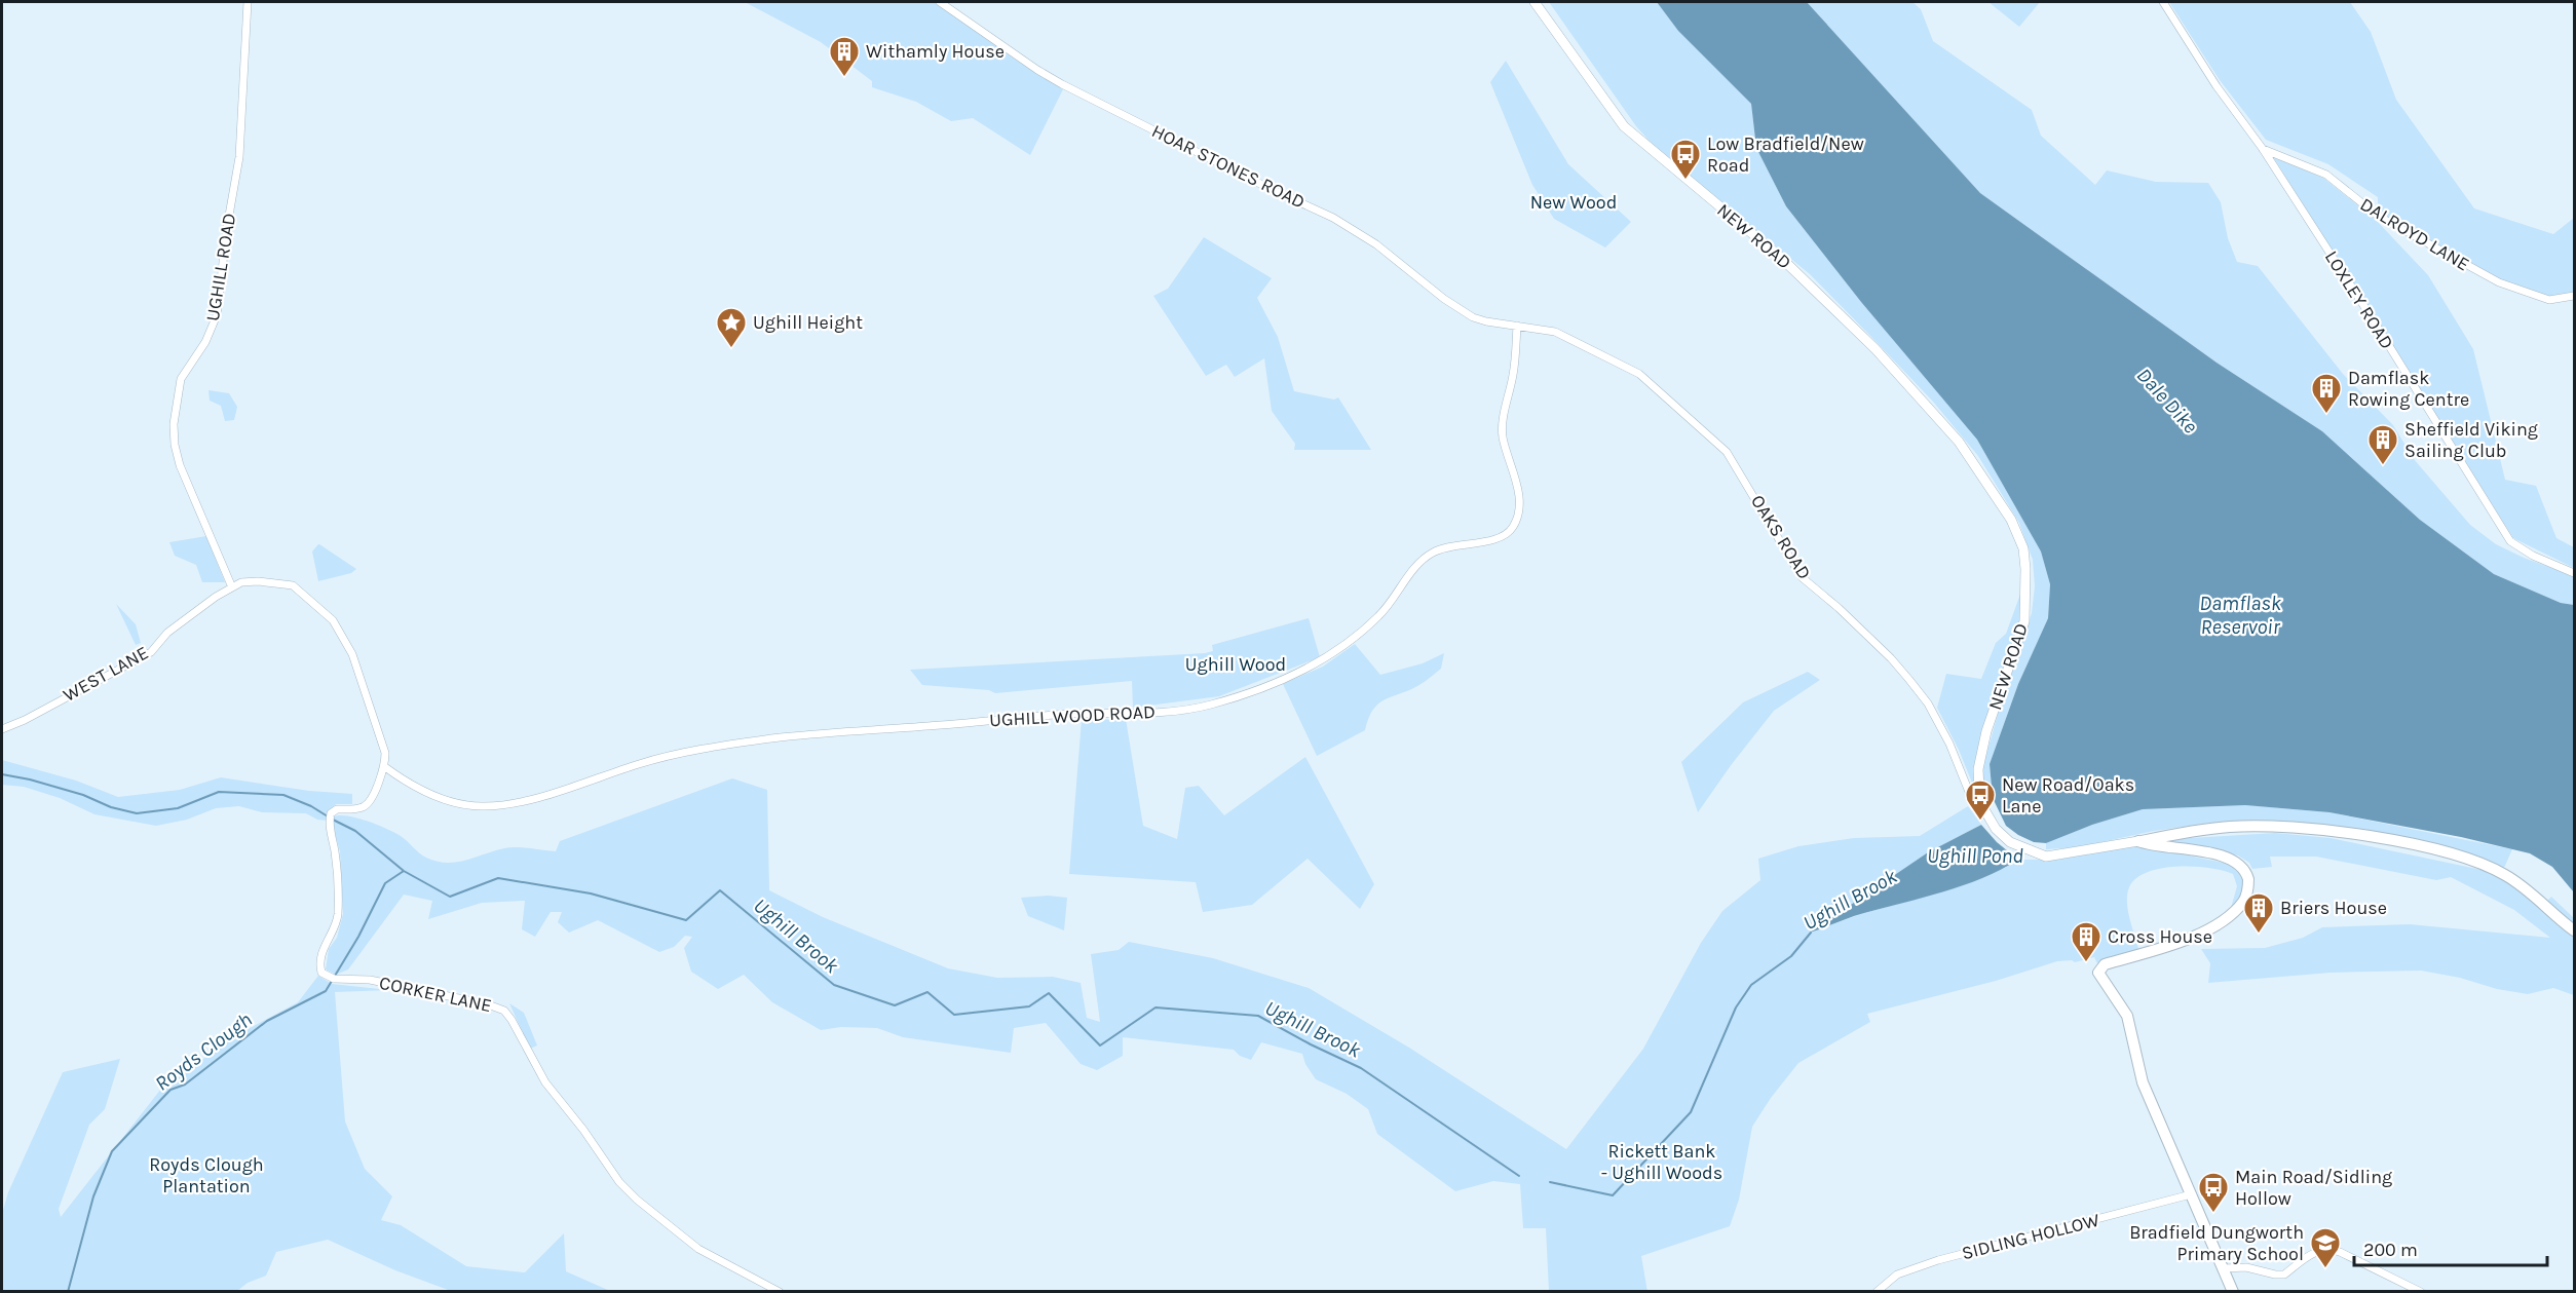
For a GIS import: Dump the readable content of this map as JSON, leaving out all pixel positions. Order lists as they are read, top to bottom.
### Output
{
  "streets": {
    "main road": ["NEW ROAD"],
    "street": [
      "HOAR STONES ROAD",
      "DALROYD LANE",
      "UGHILL ROAD",
      "LOXLEY ROAD",
      "OAKS ROAD",
      "WEST LANE",
      "UGHILL WOOD ROAD",
      "CORKER LANE",
      "SIDLING HOLLOW"
    ]
  },
  "crossings": [
    ["HOAR STONES ROAD", "OAKS ROAD"],
    ["HOAR STONES ROAD", "UGHILL WOOD ROAD"],
    ["DALROYD LANE", "LOXLEY ROAD"],
    ["NEW ROAD", "OAKS ROAD"],
    ["UGHILL ROAD", "WEST LANE"],
    ["OAKS ROAD", "UGHILL WOOD ROAD"],
    ["UGHILL WOOD ROAD", "CORKER LANE"]
  ],
  "water": [
    "Dale Dike",
    "Damflask Reservoir",
    "Ughill Pond",
    "Ughill Brook",
    "Royds Clough"
  ],
  "parks": [
    "New Wood",
    "Ughill Wood",
    "Rickett Bank - Ughill Woods",
    "Royds Clough Plantation"
  ],
  "places": {
    "building": [
      "Withamly House",
      "Damflask Rowing Centre",
      "Sheffield Viking Sailing Club",
      "Briers House",
      "Cross House"
    ],
    "bus stop": ["Low Bradfield/New Road", "New Road/Oaks Lane", "Main Road/Sidling Hollow"],
    "place": ["Ughill Height"],
    "school or university": ["Bradfield Dungworth Primary School"]
  },
  "scale_bar": "200 m"
}
